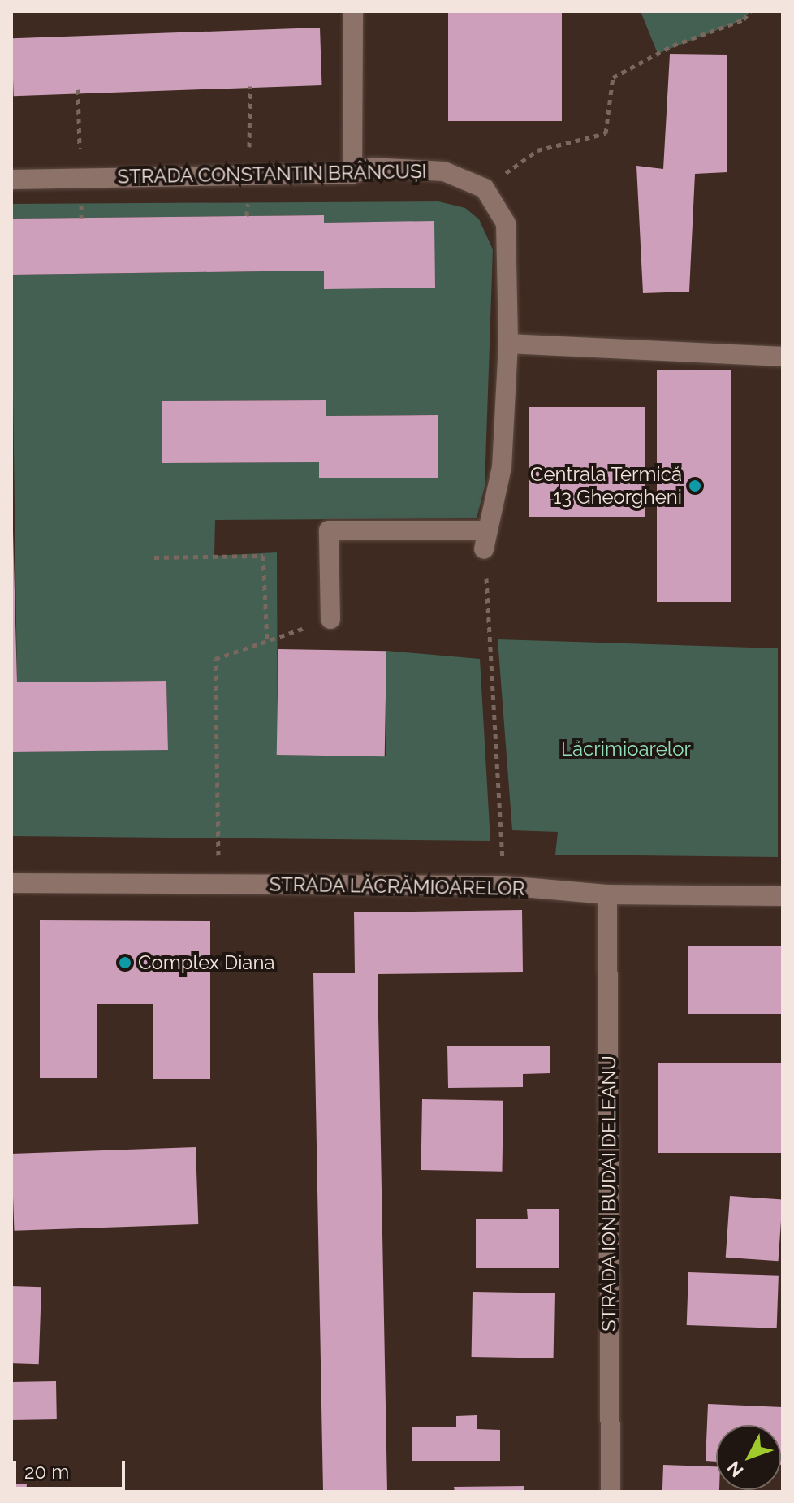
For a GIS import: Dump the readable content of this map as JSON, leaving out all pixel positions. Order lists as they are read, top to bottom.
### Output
{
  "streets": {
    "street": ["STRADA CONSTANTIN BRÂNCUȘI", "STRADA LĂCRĂMIOARELOR", "STRADA ION BUDAI DELEANU"]
  },
  "crossings": [
    ["STRADA LĂCRĂMIOARELOR", "STRADA ION BUDAI DELEANU"]
  ],
  "parks": ["Lăcrimioarelor"],
  "places": ["Centrala Termică 13 Gheorgheni", "Complex Diana"],
  "scale_bar": "20 m",
  "north": "bottom left"
}
